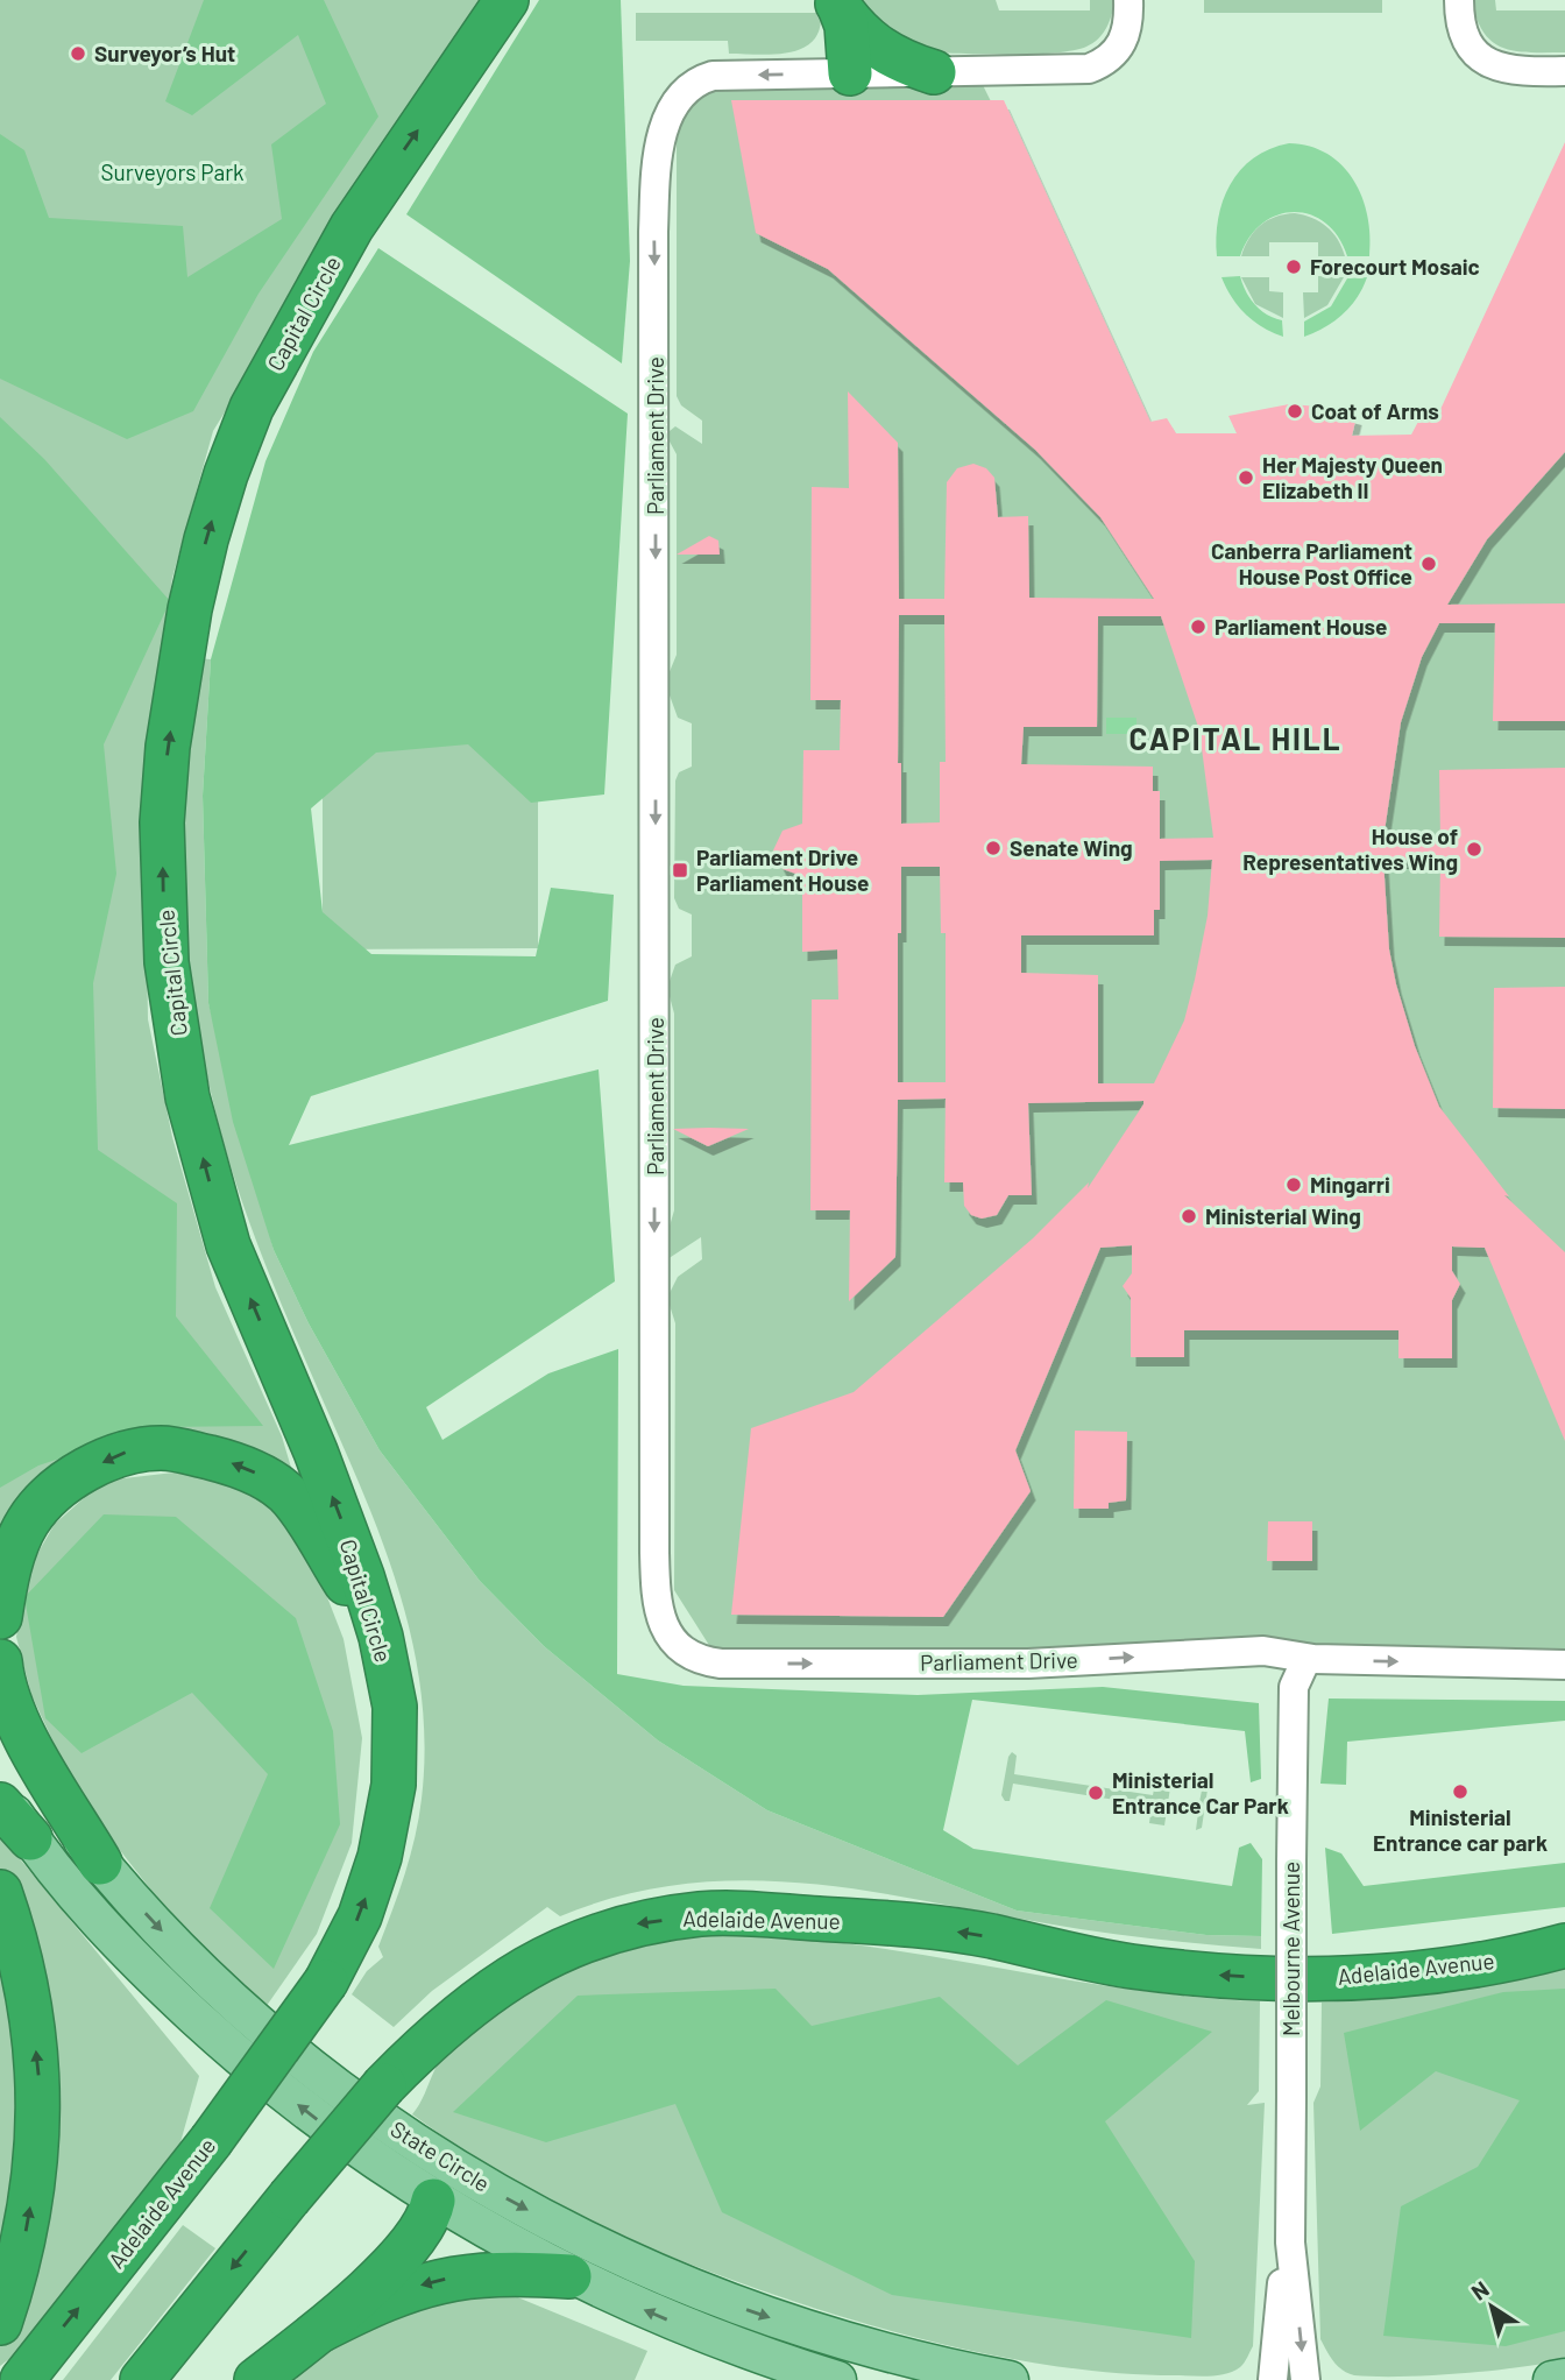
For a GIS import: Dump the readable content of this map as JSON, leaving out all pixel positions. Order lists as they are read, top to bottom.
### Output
{
  "streets": {
    "highway": ["Capital Circle", "Adelaide Avenue"],
    "main road": ["State Circle"],
    "street": ["Parliament Drive", "Melbourne Avenue"]
  },
  "crossings": [
    ["Capital Circle", "Adelaide Avenue"],
    ["Parliament Drive", "Melbourne Avenue"]
  ],
  "one_way": ["Capital Circle"],
  "districts": ["CAPITAL HILL"],
  "parks": ["Surveyors Park"],
  "places": {
    "other": [
      "Surveyor’s Hut",
      "Forecourt Mosaic",
      "Coat of Arms",
      "Her Majesty Queen Elizabeth II",
      "Canberra Parliament House Post Office",
      "Parliament House",
      "Senate Wing",
      "House of Representatives Wing",
      "Mingarri",
      "Ministerial Wing",
      "Ministerial Entrance car park",
      "Ministerial Entrance Car Park"
    ],
    "transit": ["Parliament Drive Parliament House"]
  },
  "north": "top left"
}
